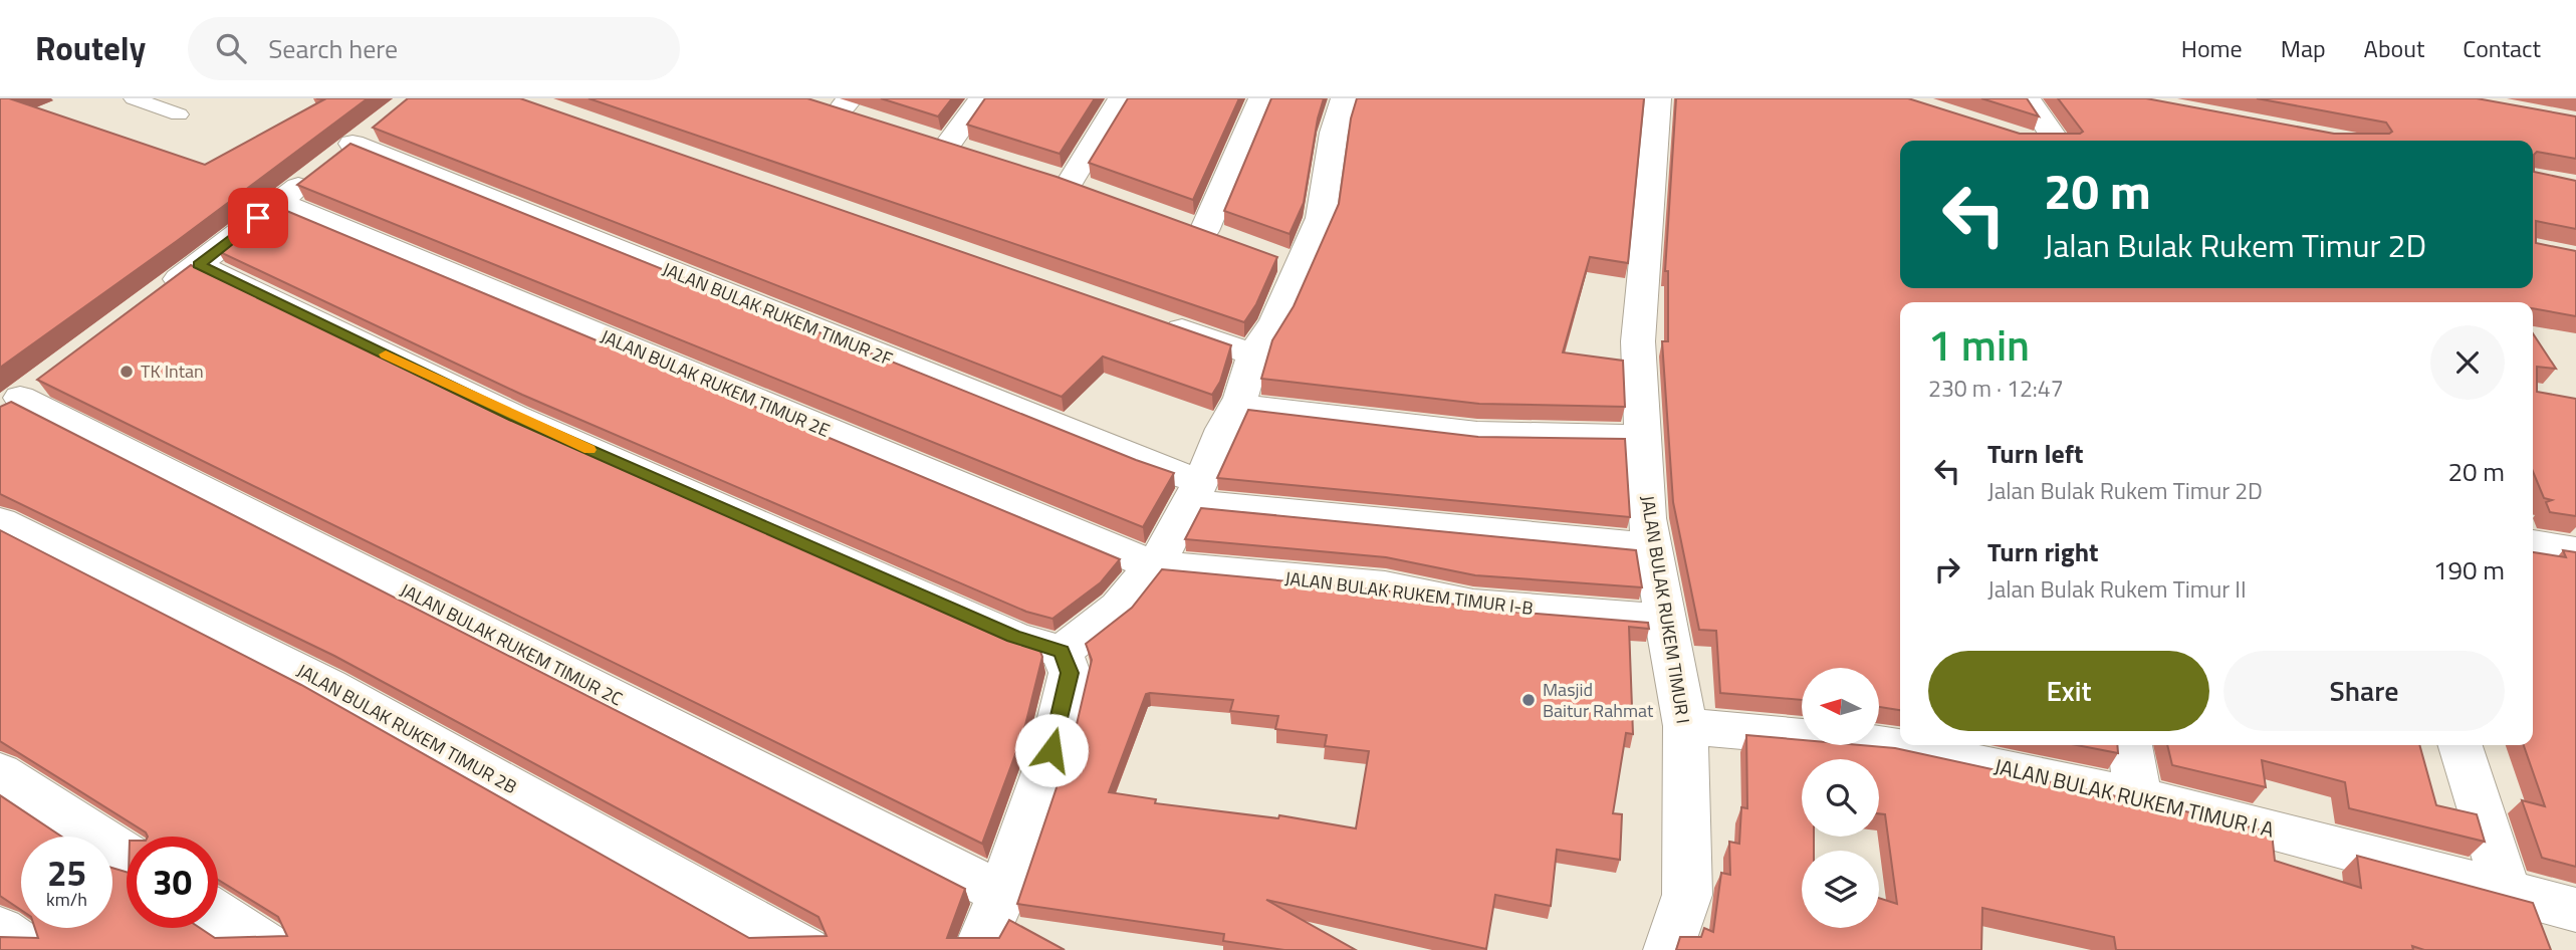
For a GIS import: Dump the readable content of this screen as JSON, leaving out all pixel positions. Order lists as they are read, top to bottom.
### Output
{
  "streets": {
    "street": [
      "JALAN BULAK RUKEM TIMUR 2F",
      "JALAN BULAK RUKEM TIMUR 2E",
      "JALAN BULAK RUKEM TIMUR I-B",
      "JALAN BULAK RUKEM TIMUR I",
      "JALAN BULAK RUKEM TIMUR 2C",
      "JALAN BULAK RUKEM TIMUR 2B",
      "JALAN BULAK RUKEM TIMUR I A"
    ]
  },
  "crossings": [
    ["JALAN BULAK RUKEM TIMUR 2F", "JALAN BULAK RUKEM TIMUR I"],
    ["JALAN BULAK RUKEM TIMUR 2E", "JALAN BULAK RUKEM TIMUR I-B"],
    ["JALAN BULAK RUKEM TIMUR I-B", "JALAN BULAK RUKEM TIMUR I"],
    ["JALAN BULAK RUKEM TIMUR I", "JALAN BULAK RUKEM TIMUR I A"]
  ],
  "places": ["TK Intan", "Masjid Baitur Rahmat"],
  "north": "left",
  "page": {
    "header": "Routely",
    "search": "Search here",
    "nav": [
      "Home",
      "Map",
      "About",
      "Contact"
    ],
    "turn": ["20 m", "Jalan Bulak Rukem Timur 2D"],
    "heading": ["1 min", "230 m · 12:47"],
    "list": [
      {
        "name": "Turn left",
        "note": "Jalan Bulak Rukem Timur 2D",
        "value": "20 m"
      },
      {
        "name": "Turn right",
        "note": "Jalan Bulak Rukem Timur II",
        "value": "190 m"
      }
    ],
    "buttons": ["Exit", "Share"],
    "speed": "25 km/h",
    "limit": "30"
  }
}
